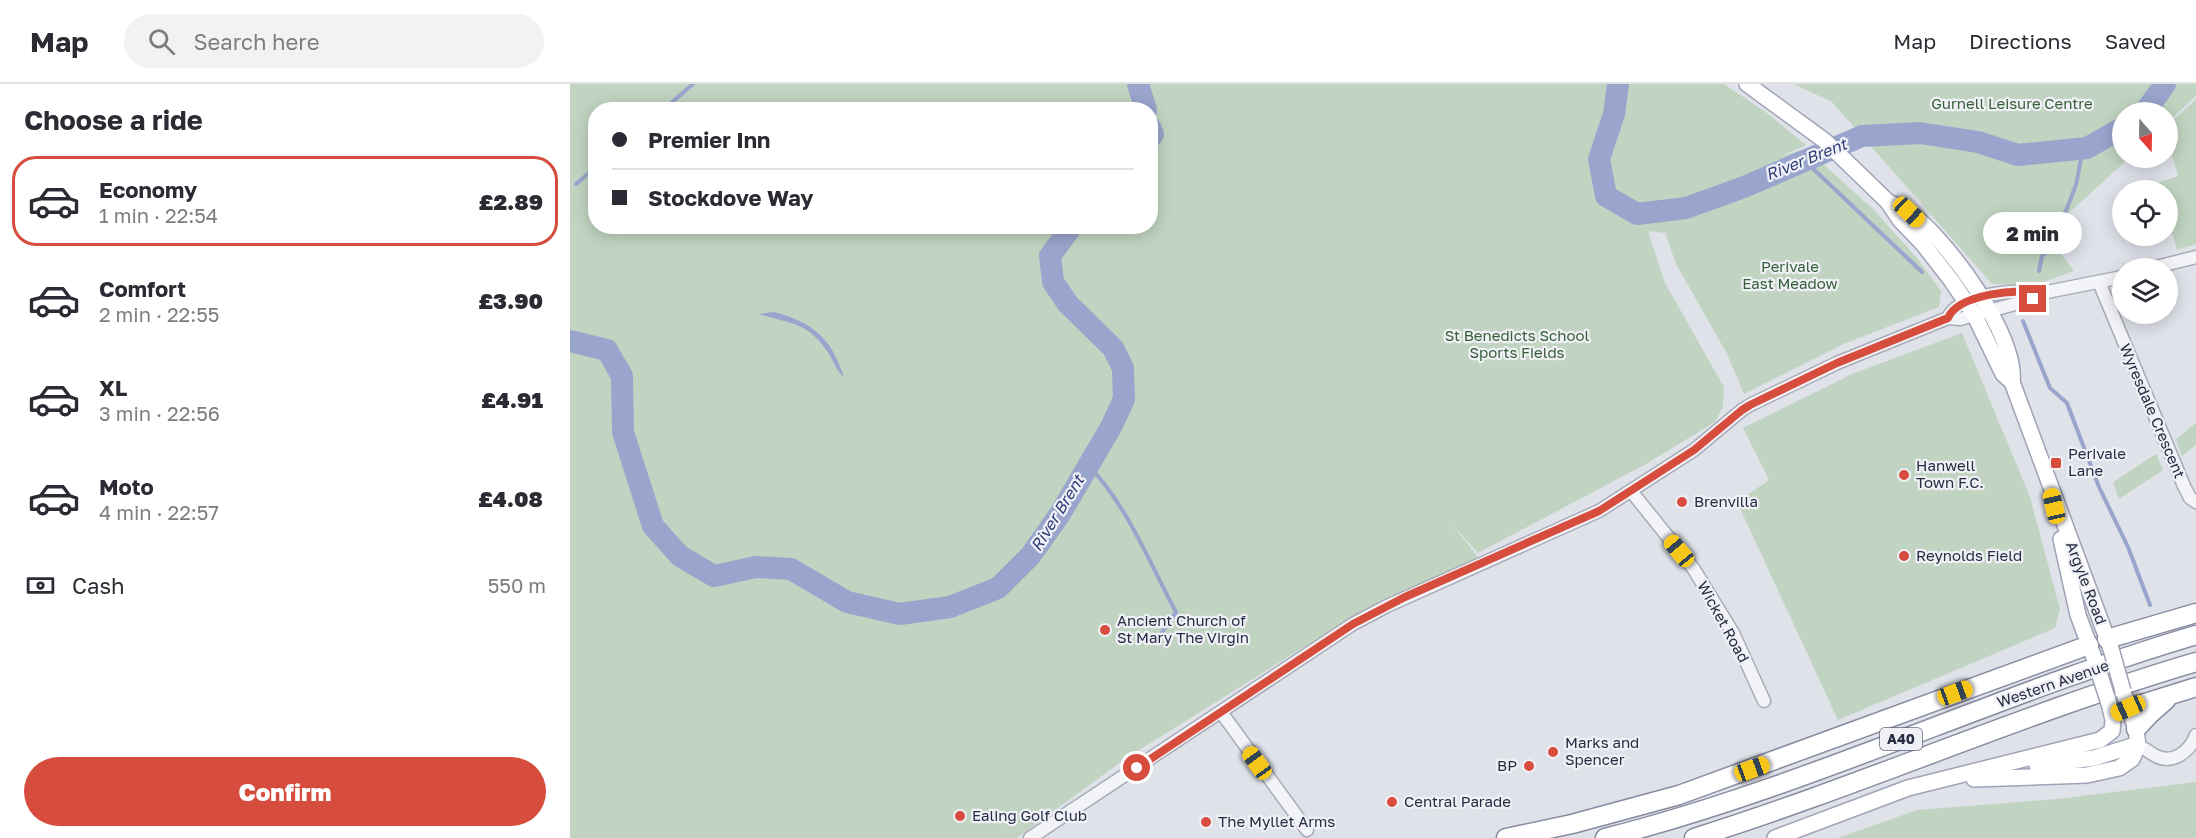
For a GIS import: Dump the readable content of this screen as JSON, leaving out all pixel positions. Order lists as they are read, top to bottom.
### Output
{
  "streets": {
    "highway": ["Western Avenue", "A40"],
    "main road": ["Argyle Road"],
    "street": ["Wyresdale Crescent", "Wicket Road"]
  },
  "crossings": [
    ["Argyle Road", "A40"]
  ],
  "water": ["River Brent"],
  "parks": ["Gurnell Leisure Centre", "Perivale East Meadow", "St Benedicts School Sports Fields"],
  "places": {
    "transit": ["Perivale Lane"],
    "other": [
      "Hanwell Town F.C.",
      "Brenvilla",
      "Reynolds Field",
      "Ancient Church of St Mary The Virgin",
      "Marks and Spencer",
      "BP",
      "Central Parade",
      "Ealing Golf Club",
      "The Myllet Arms"
    ]
  },
  "north": "bottom",
  "page": {
    "header": "Map",
    "search": "Search here",
    "nav": ["Map", "Directions", "Saved"],
    "heading": "Choose a ride",
    "banner": ["Premier Inn", "Stockdove Way"],
    "list": [
      {
        "name": "Economy",
        "note": "1 min · 22:54",
        "value": "£2.89"
      },
      {
        "name": "Comfort",
        "note": "2 min · 22:55",
        "value": "£3.90"
      },
      {
        "name": "XL",
        "note": "3 min · 22:56",
        "value": "£4.91"
      },
      {
        "name": "Moto",
        "note": "4 min · 22:57",
        "value": "£4.08"
      }
    ],
    "bubble": "2 min",
    "pay": ["Cash", "550 m"],
    "buttons": "Confirm"
  }
}
